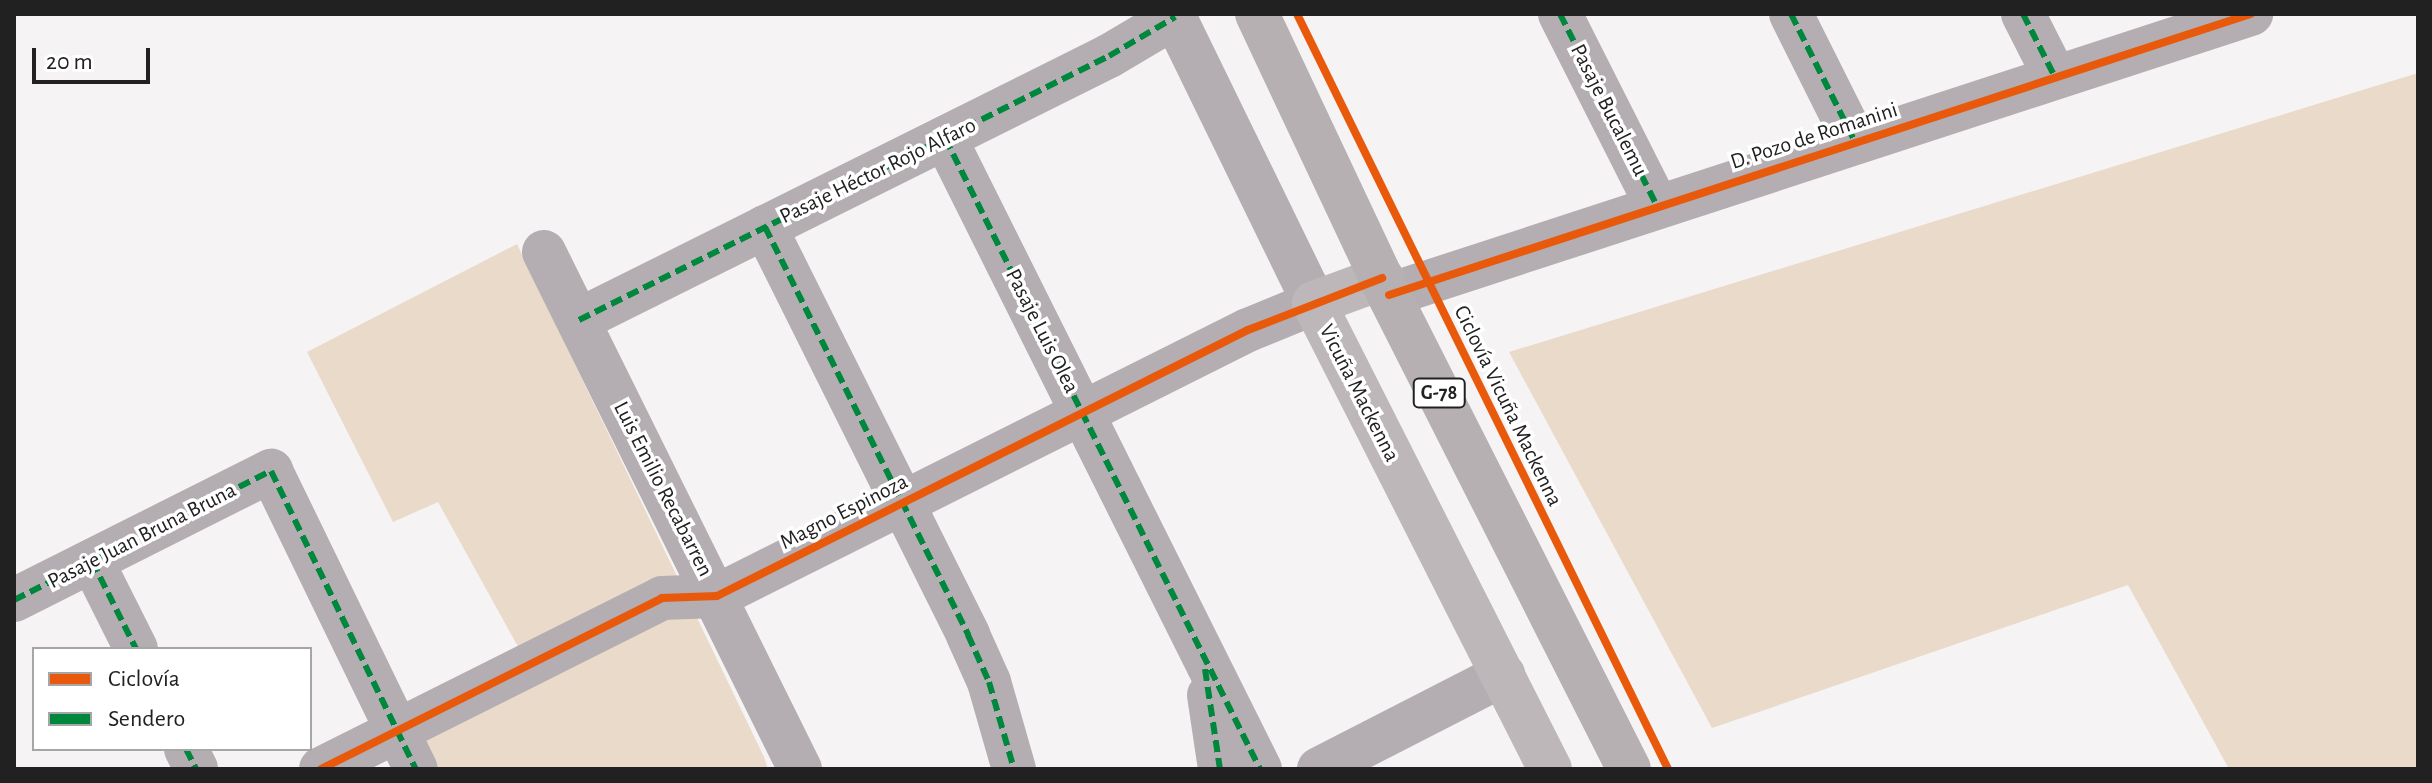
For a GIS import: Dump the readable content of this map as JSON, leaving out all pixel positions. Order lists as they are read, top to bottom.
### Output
{
  "streets": {
    "main road": ["G-78"],
    "street": [
      "Pasaje Bucalemu",
      "D. Pozo de Romanini",
      "Pasaje Héctor Rojo Alfaro",
      "Pasaje Luis Olea",
      "Vicuña Mackenna",
      "Luis Emilio Recabarren",
      "Magno Espinoza",
      "Pasaje Juan Bruna Bruna"
    ],
    "cycle path": ["Ciclovía Vicuña Mackenna"]
  },
  "crossings": [
    ["Pasaje Bucalemu", "D. Pozo de Romanini"],
    ["D. Pozo de Romanini", "G-78"],
    ["D. Pozo de Romanini", "Magno Espinoza"],
    ["Pasaje Héctor Rojo Alfaro", "Pasaje Luis Olea"],
    ["Pasaje Héctor Rojo Alfaro", "Vicuña Mackenna"],
    ["Pasaje Héctor Rojo Alfaro", "Luis Emilio Recabarren"],
    ["Pasaje Luis Olea", "Magno Espinoza"],
    ["Vicuña Mackenna", "Magno Espinoza"],
    ["G-78", "Magno Espinoza"],
    ["Luis Emilio Recabarren", "Magno Espinoza"],
    ["Magno Espinoza", "Pasaje Juan Bruna Bruna"]
  ],
  "legend": ["Ciclovía", "Sendero"],
  "scale_bar": "20 m"
}
